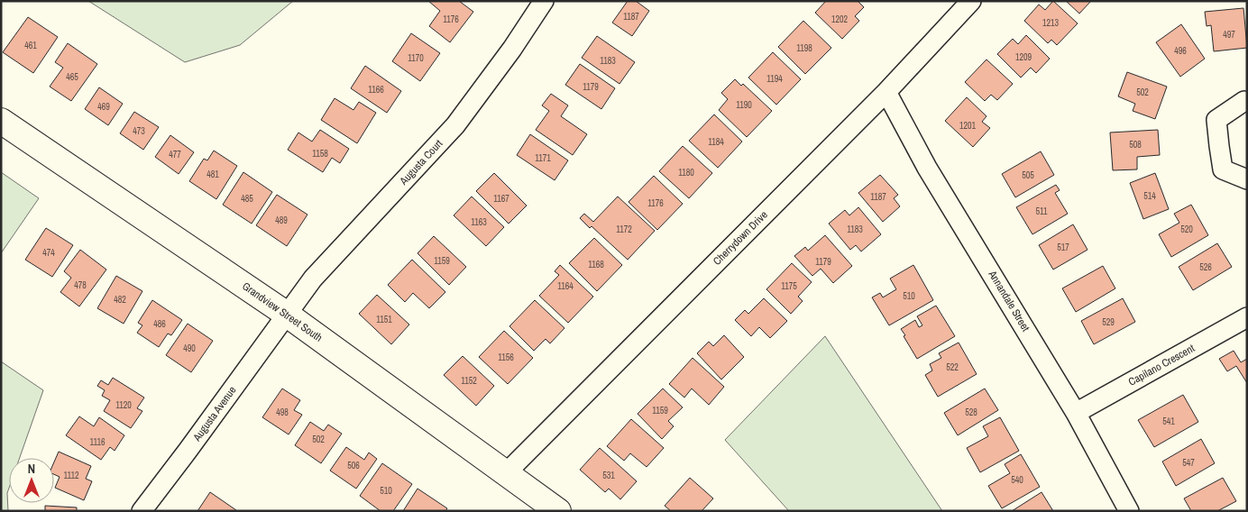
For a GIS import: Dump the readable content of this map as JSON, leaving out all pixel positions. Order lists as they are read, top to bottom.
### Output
{
  "streets": {
    "street": [
      "Augusta Court",
      "Cherrydown Drive",
      "Annandale Street",
      "Grandview Street South",
      "Capilano Crescent",
      "Augusta Avenue"
    ]
  },
  "crossings": [
    ["Augusta Court", "Grandview Street South"],
    ["Augusta Court", "Augusta Avenue"],
    ["Cherrydown Drive", "Annandale Street"],
    ["Cherrydown Drive", "Grandview Street South"],
    ["Annandale Street", "Capilano Crescent"],
    ["Grandview Street South", "Augusta Avenue"]
  ],
  "house_numbers": [
    "1187",
    "1176",
    "1202",
    "1213",
    "497",
    "461",
    "1198",
    "496",
    "1209",
    "1170",
    "1183",
    "465",
    "1194",
    "1179",
    "1166",
    "502",
    "1190",
    "469",
    "1201",
    "473",
    "1184",
    "508",
    "1158",
    "477",
    "1171",
    "1180",
    "481",
    "505",
    "514",
    "1187",
    "485",
    "1167",
    "1176",
    "511",
    "489",
    "1163",
    "1172",
    "1183",
    "520",
    "517",
    "474",
    "1159",
    "1179",
    "1168",
    "526",
    "478",
    "1164",
    "1175",
    "510",
    "482",
    "1151",
    "529",
    "486",
    "490",
    "1156",
    "522",
    "1152",
    "1120",
    "1159",
    "498",
    "528",
    "541",
    "502",
    "1116",
    "547",
    "506",
    "1112",
    "531",
    "540",
    "510"
  ],
  "north": "top"
}
